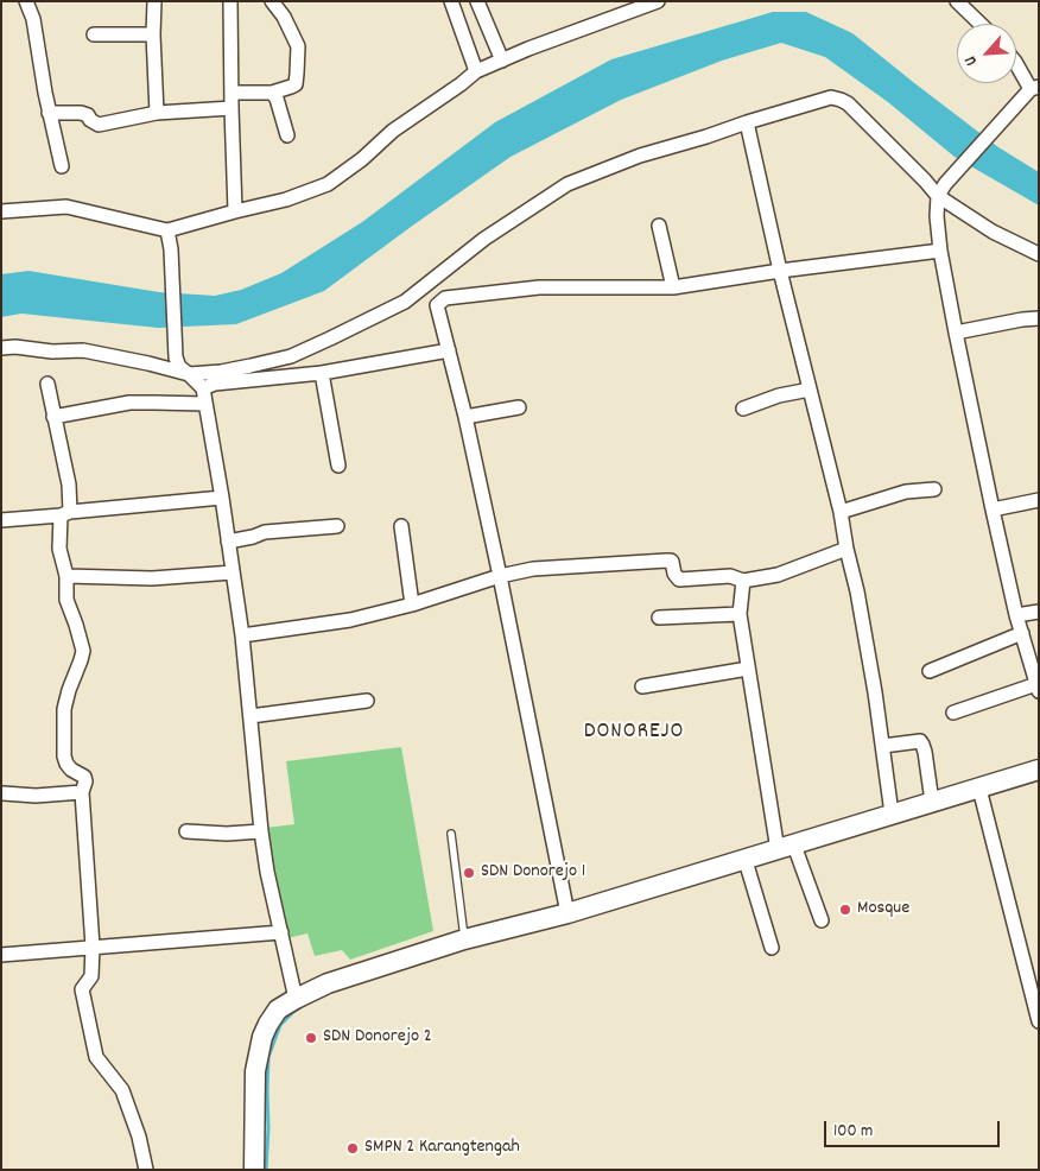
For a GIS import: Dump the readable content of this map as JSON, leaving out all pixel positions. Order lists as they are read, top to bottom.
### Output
{
  "districts": ["DONOREJO"],
  "places": [
    "SDN Donorejo 1",
    "Mosque",
    "SDN Donorejo 2",
    "SMPN 2 Karangtengah"
  ],
  "scale_bar": "100 m",
  "north": "bottom left"
}
